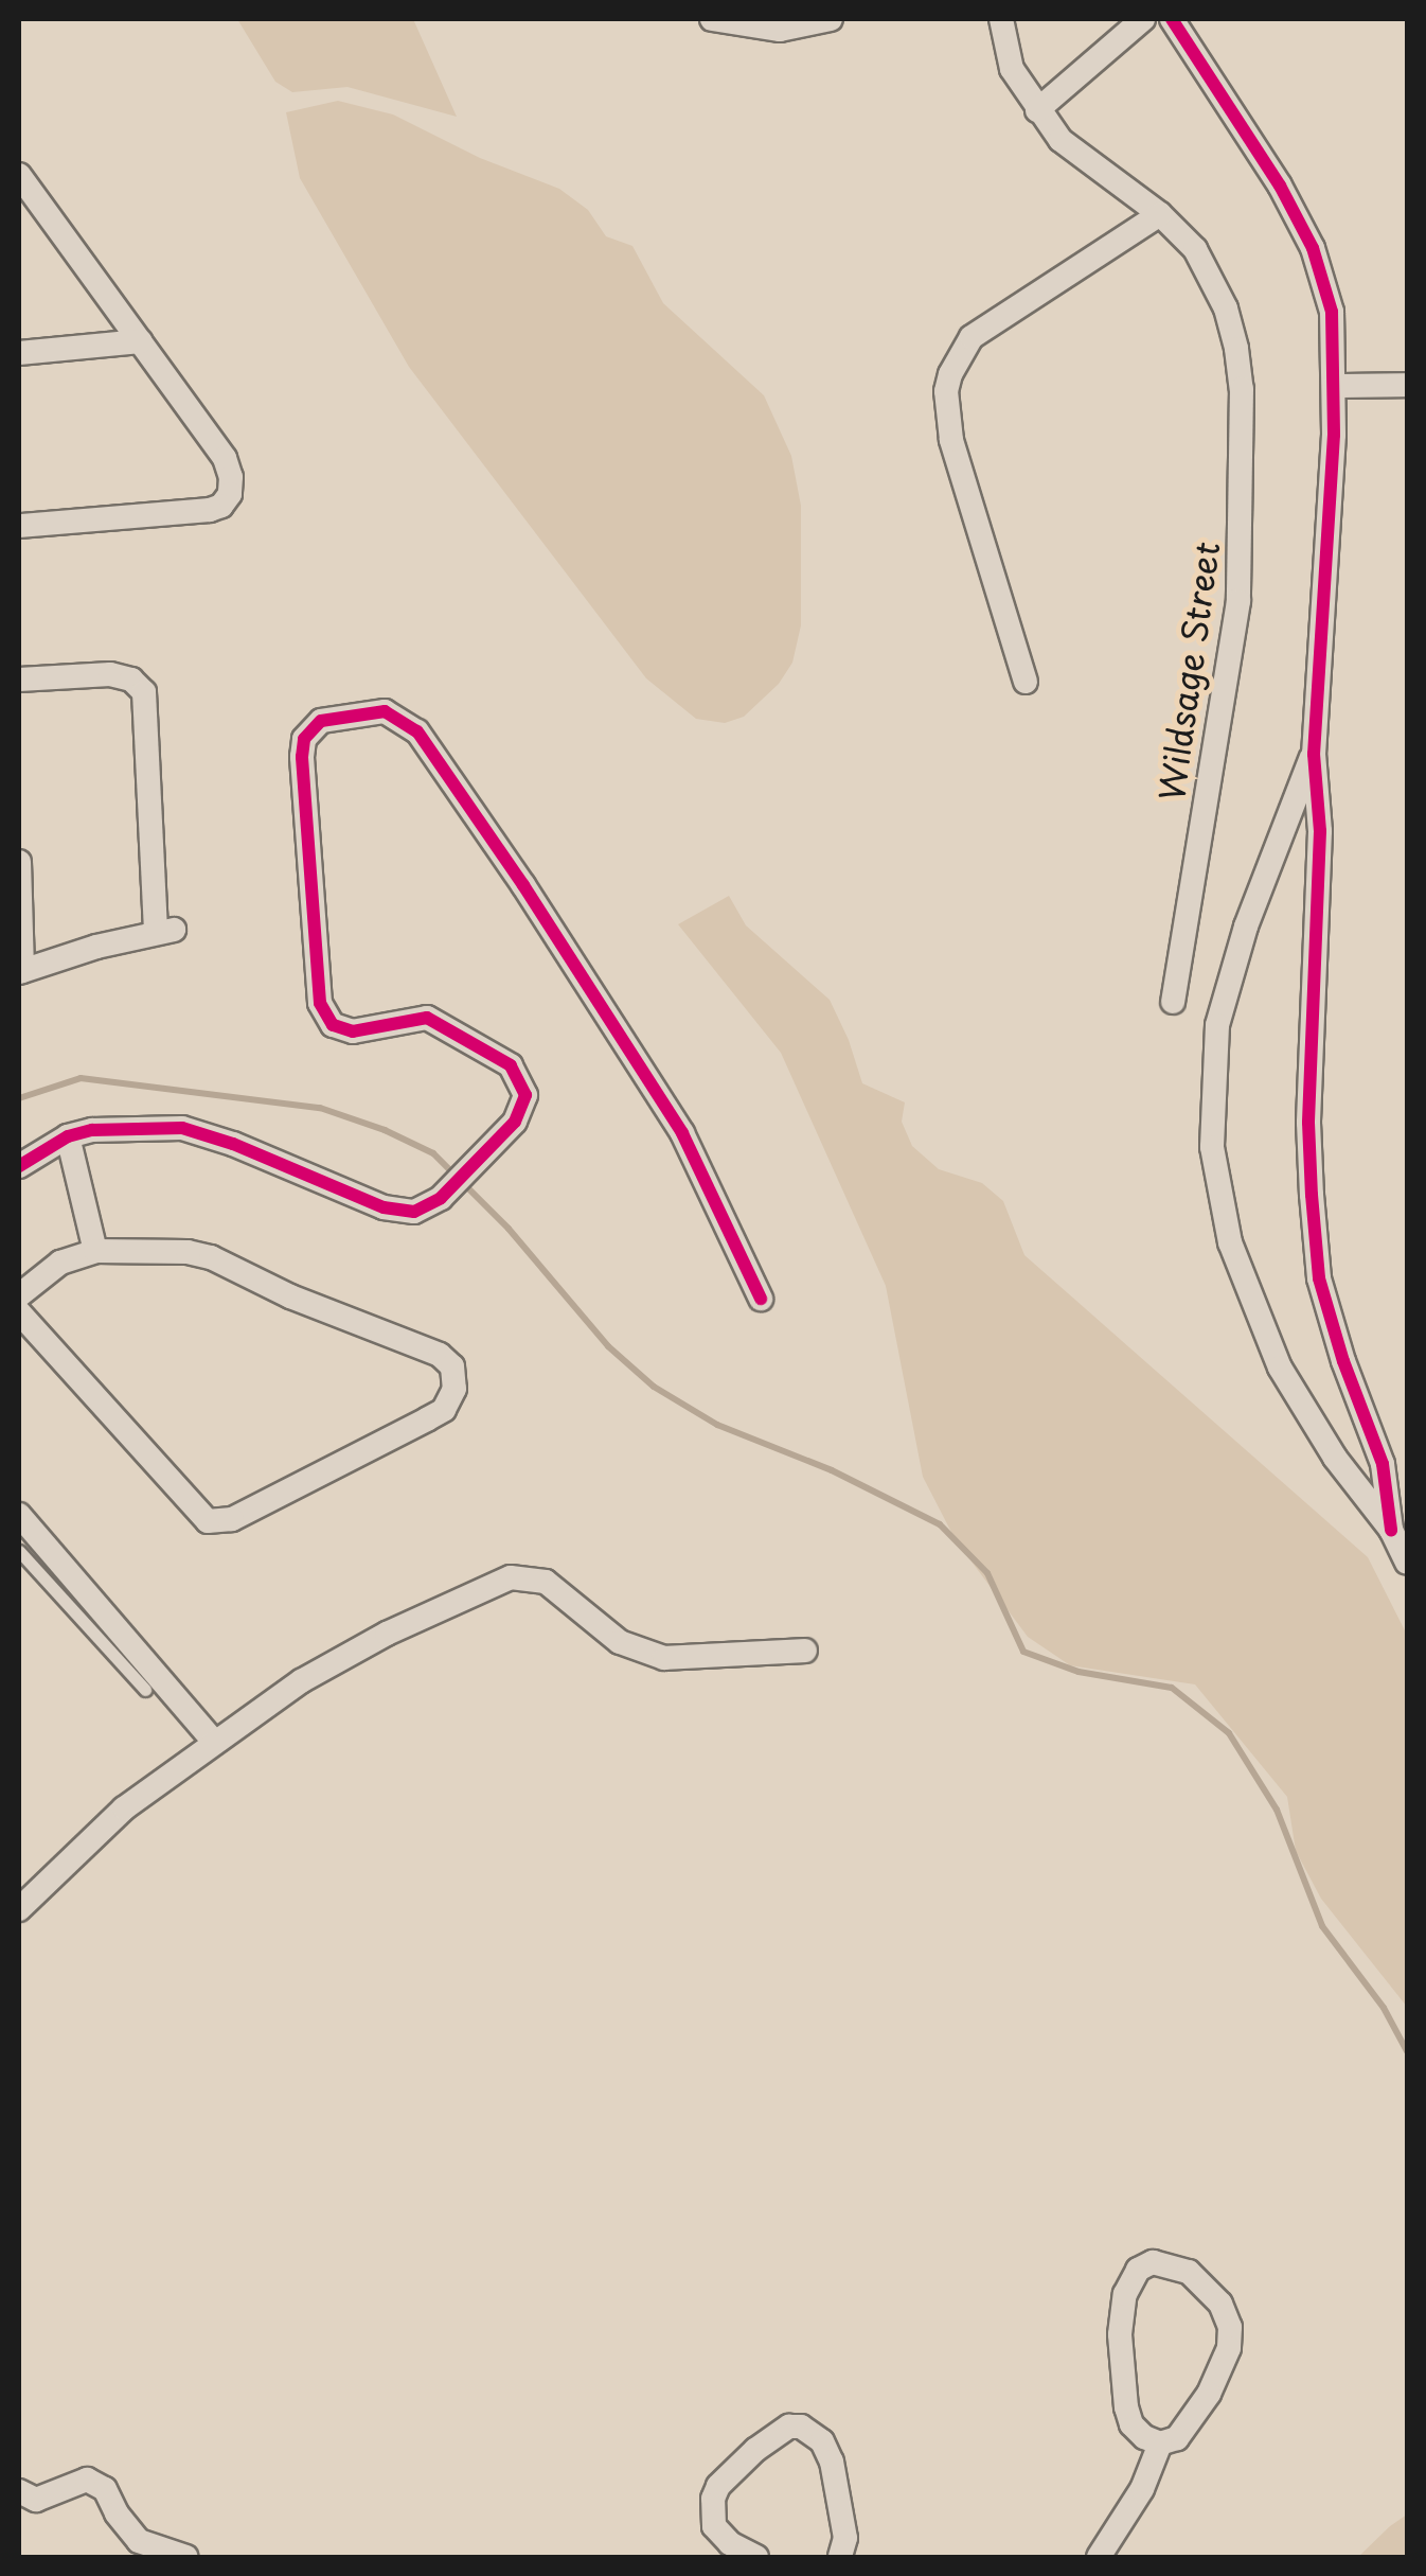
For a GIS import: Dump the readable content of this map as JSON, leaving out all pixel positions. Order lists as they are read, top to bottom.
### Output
{
  "streets": {
    "street": ["Wildsage Street"]
  }
}
